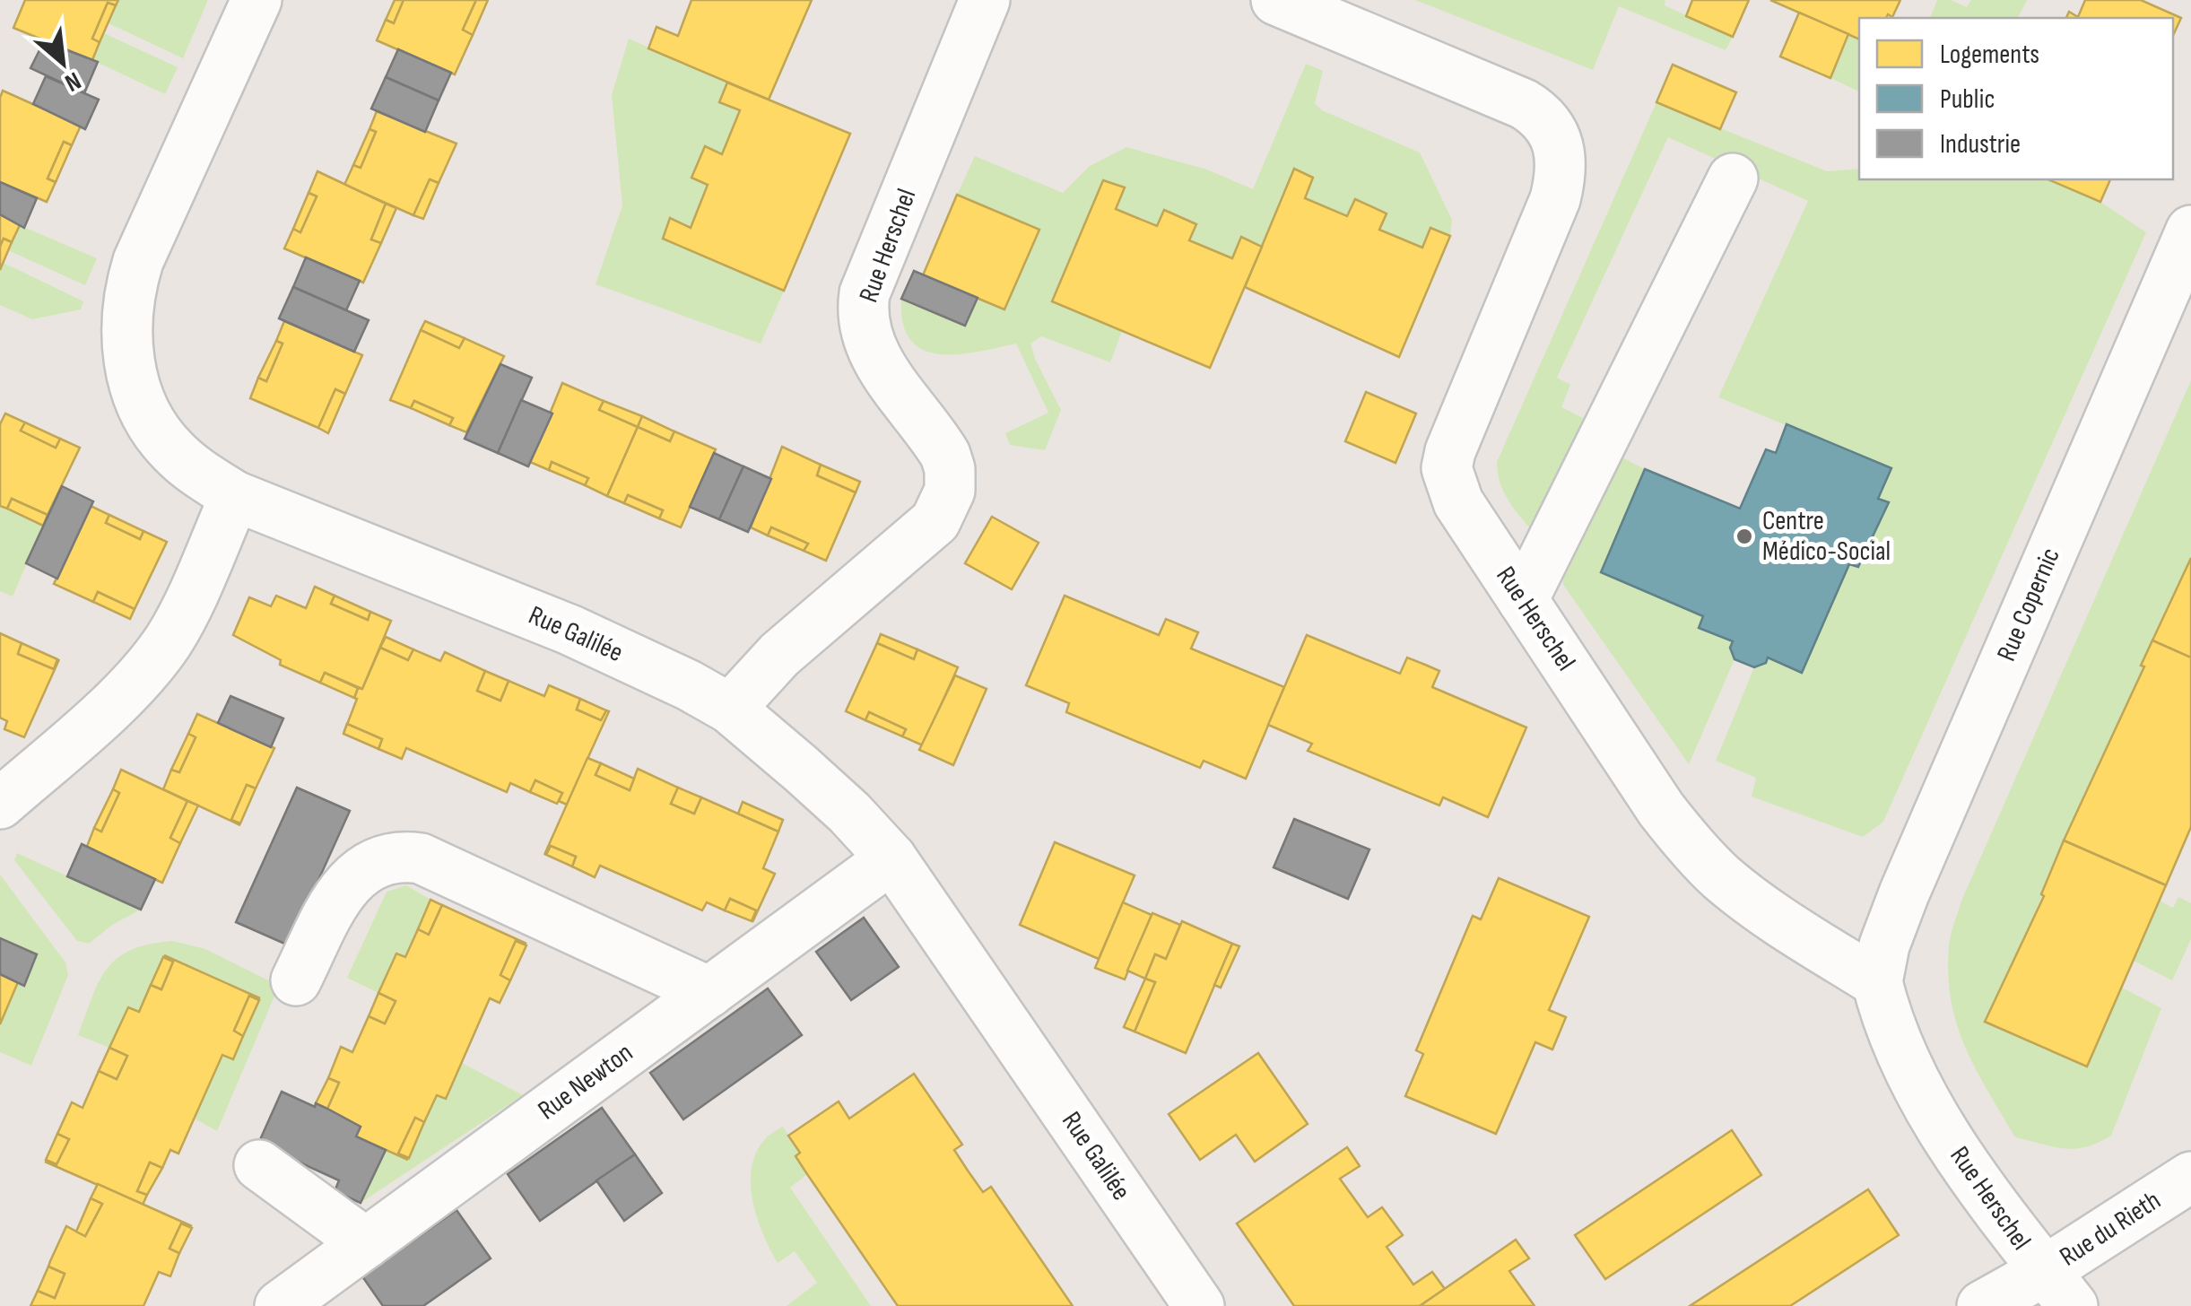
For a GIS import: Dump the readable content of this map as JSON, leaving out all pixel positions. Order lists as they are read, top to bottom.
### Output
{
  "streets": {
    "street": [
      "Rue Herschel",
      "Rue Copernic",
      "Rue Galilée",
      "Rue Newton",
      "Rue du Rieth"
    ]
  },
  "crossings": [
    ["Rue Herschel", "Rue Copernic"],
    ["Rue Herschel", "Rue Galilée"],
    ["Rue Herschel", "Rue du Rieth"],
    ["Rue Galilée", "Rue Newton"]
  ],
  "places": ["Centre Médico-Social"],
  "legend": ["Logements", "Public", "Industrie"],
  "north": "bottom right"
}
